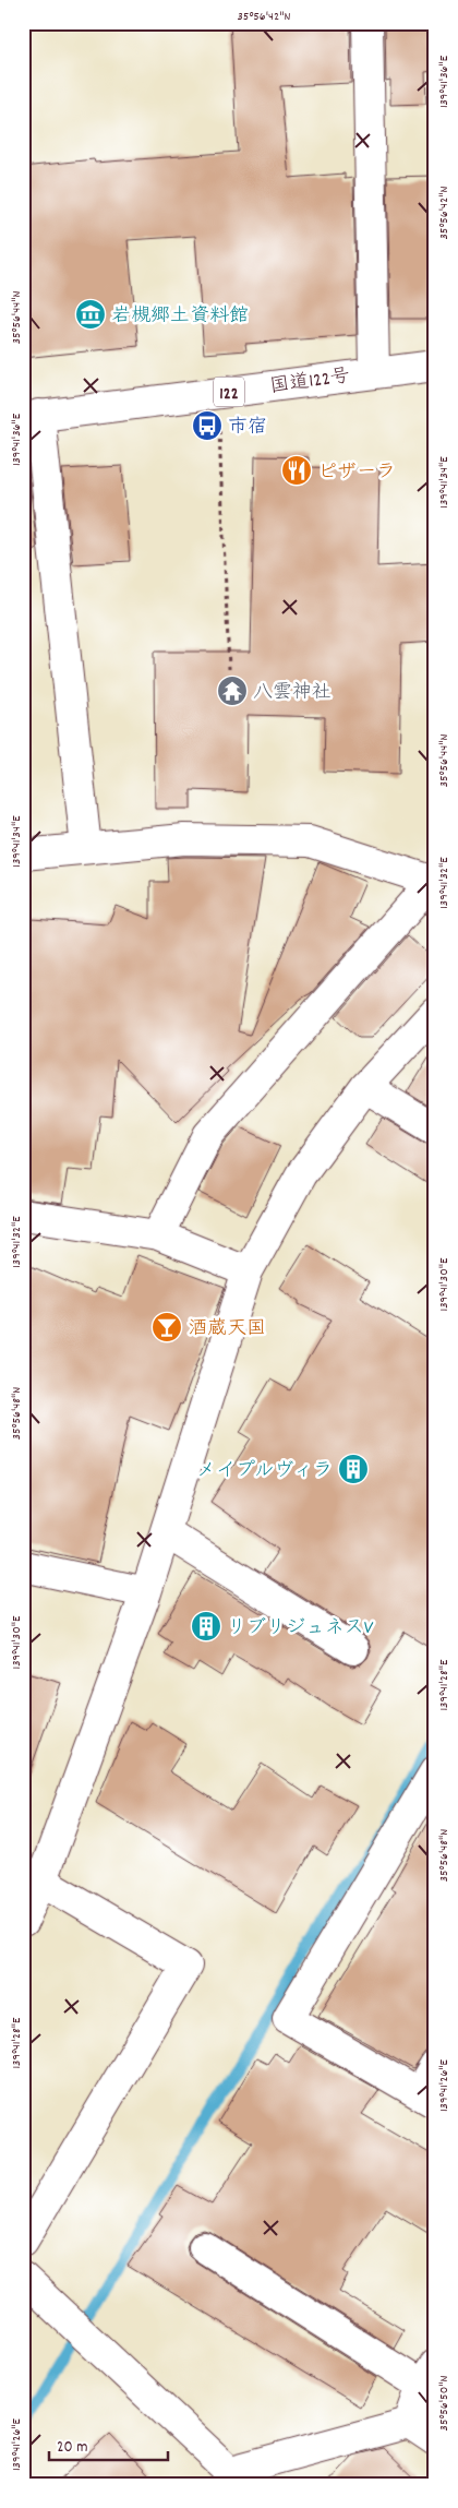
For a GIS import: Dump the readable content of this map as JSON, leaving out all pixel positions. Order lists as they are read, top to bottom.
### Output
{
  "streets": {
    "main road": ["国道122号", "122"]
  },
  "places": {
    "museum": ["岩槻郷土資料館"],
    "bus stop": ["市宿"],
    "restaurant": ["ピザーラ"],
    "temple": ["八雲神社"],
    "bar": ["酒蔵天国"],
    "building": ["メイプルヴィラ", "リブリジュネスV"]
  },
  "scale_bar": "20 m",
  "coordinates": [
    "35°56'42\"N",
    "139°41'36\"E",
    "35°56'44\"N",
    "139°41'34\"E",
    "139°41'32\"E",
    "139°41'30\"E",
    "35°56'48\"N",
    "139°41'28\"E",
    "139°41'26\"E",
    "35°56'50\"N"
  ]
}
